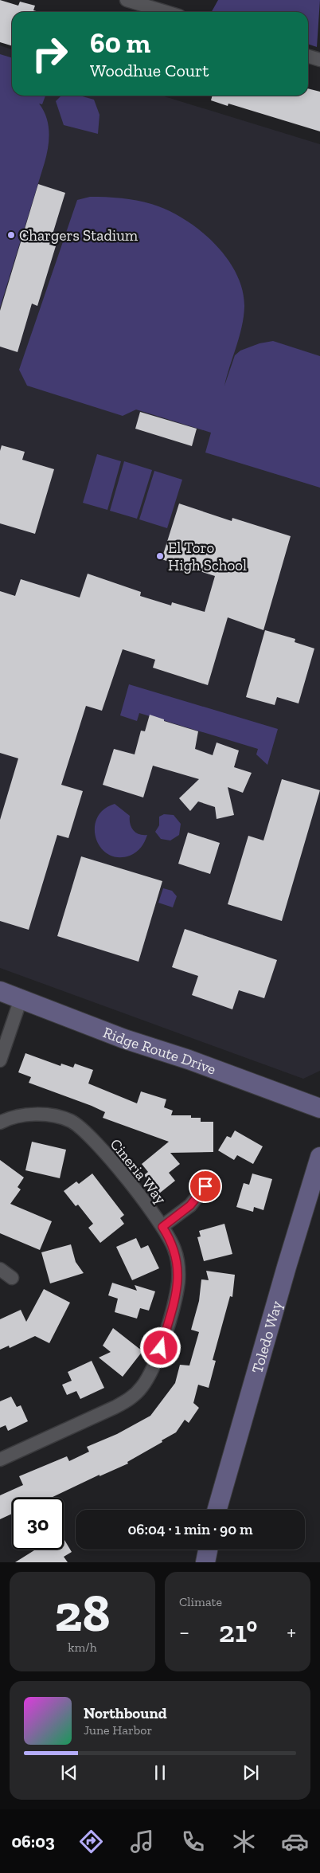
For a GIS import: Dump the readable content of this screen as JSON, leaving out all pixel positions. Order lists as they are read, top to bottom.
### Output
{
  "streets": {
    "main road": ["Ridge Route Drive", "Toledo Way"],
    "street": ["Cineria Way"]
  },
  "places": ["Chargers Stadium", "El Toro High School"],
  "page": {
    "turn": ["60 m", "Woodhue Court"],
    "limit": "30",
    "trip": "06:04 · 1 min · 90 m",
    "tile": [
      ["28", "km/h"],
      "Climate"
    ],
    "heat": ["−", "21°", "+"],
    "song": ["Northbound", "June Harbor"],
    "tabs": "06:03"
  }
}
